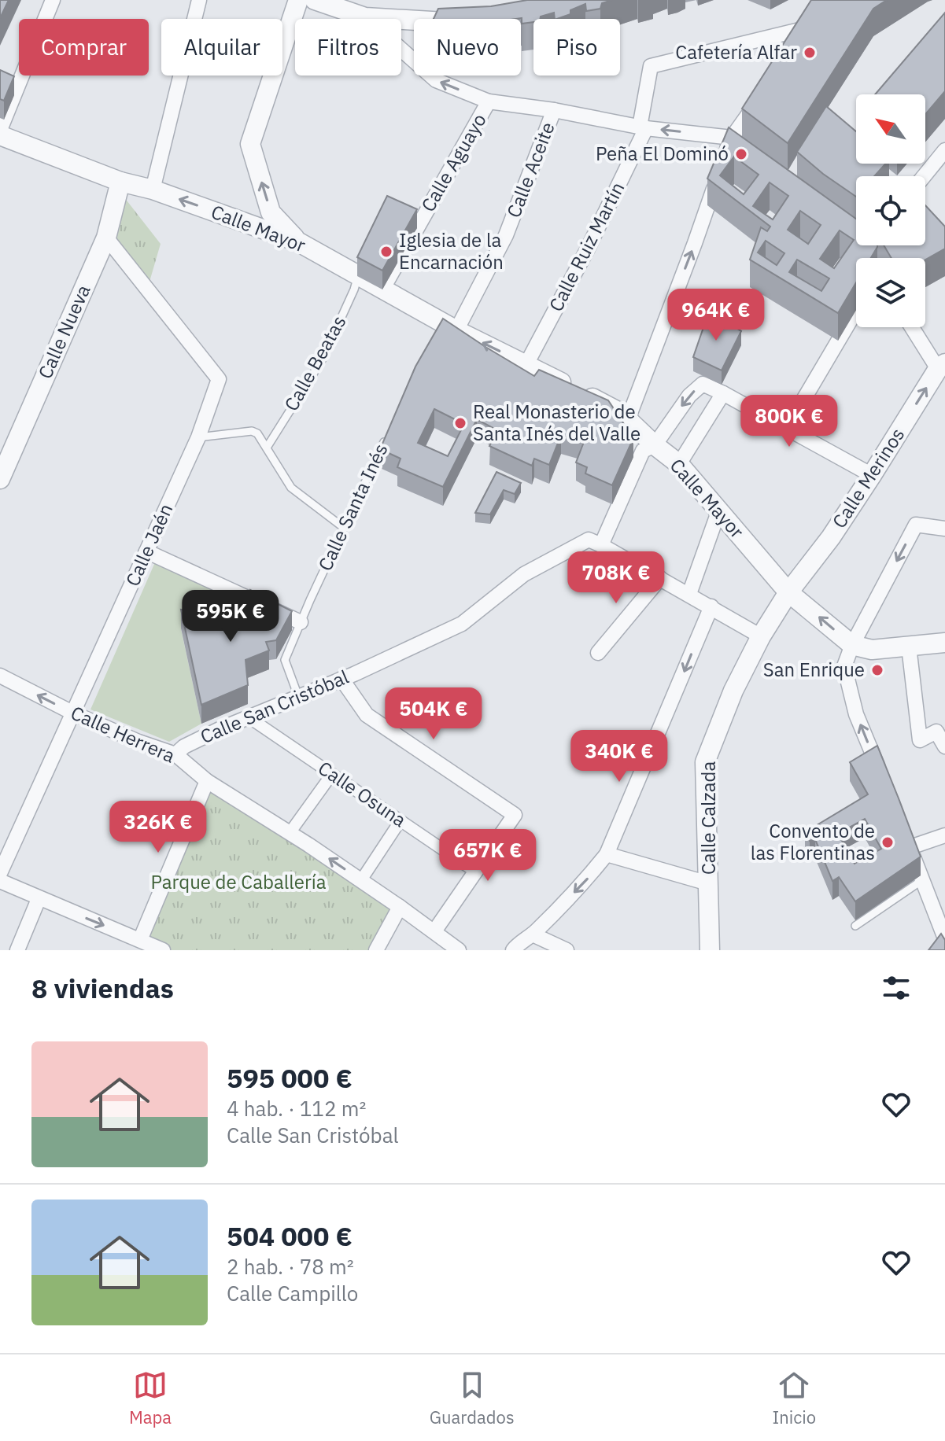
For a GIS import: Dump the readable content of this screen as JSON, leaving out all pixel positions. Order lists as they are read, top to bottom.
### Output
{
  "streets": {
    "street": [
      "Calle Aguayo",
      "Calle Aceite",
      "Calle Mayor",
      "Calle Ruiz Martín",
      "Calle Nueva",
      "Calle Merinos",
      "Calle Jaén",
      "Calle San Cristóbal",
      "Calle Herrera",
      "Calle Osuna",
      "Calle Calzada"
    ],
    "lane": ["Calle Beatas", "Calle Santa Inés"]
  },
  "crossings": [
    ["Calle Aguayo", "Calle Mayor"],
    ["Calle Aceite", "Calle Mayor"],
    ["Calle Mayor", "Calle Ruiz Martín"],
    ["Calle Mayor", "Calle Nueva"],
    ["Calle Mayor", "Calle Beatas"],
    ["Calle Mayor", "Calle Merinos"],
    ["Calle Mayor", "Calle Calzada"],
    ["Calle Nueva", "Calle Jaén"],
    ["Calle Merinos", "Calle Calzada"],
    ["Calle Santa Inés", "Calle San Cristóbal"],
    ["Calle Jaén", "Calle Herrera"],
    ["Calle San Cristóbal", "Calle Herrera"],
    ["Calle San Cristóbal", "Calle Osuna"]
  ],
  "parks": ["Parque de Caballería"],
  "places": [
    "Cafetería Alfar",
    "Peña El Dominó",
    "Iglesia de la Encarnación",
    "Real Monasterio de Santa Inés del Valle",
    "San Enrique",
    "Convento de las Florentinas"
  ],
  "north": "top left",
  "page": {
    "chip": [
      "Comprar",
      "Alquilar",
      "Filtros",
      "Nuevo",
      "Piso"
    ],
    "price": [
      "964K €",
      "800K €",
      "708K €",
      "595K €",
      "504K €",
      "340K €",
      "326K €",
      "657K €"
    ],
    "heading": "8 viviendas",
    "list": [
      {
        "name": "595 000 €",
        "note": "4 hab. · 112 m² · Calle San Cristóbal"
      },
      {
        "name": "504 000 €",
        "note": "2 hab. · 78 m² · Calle Campillo"
      }
    ],
    "tabs": ["Mapa", "Guardados", "Inicio"]
  }
}
